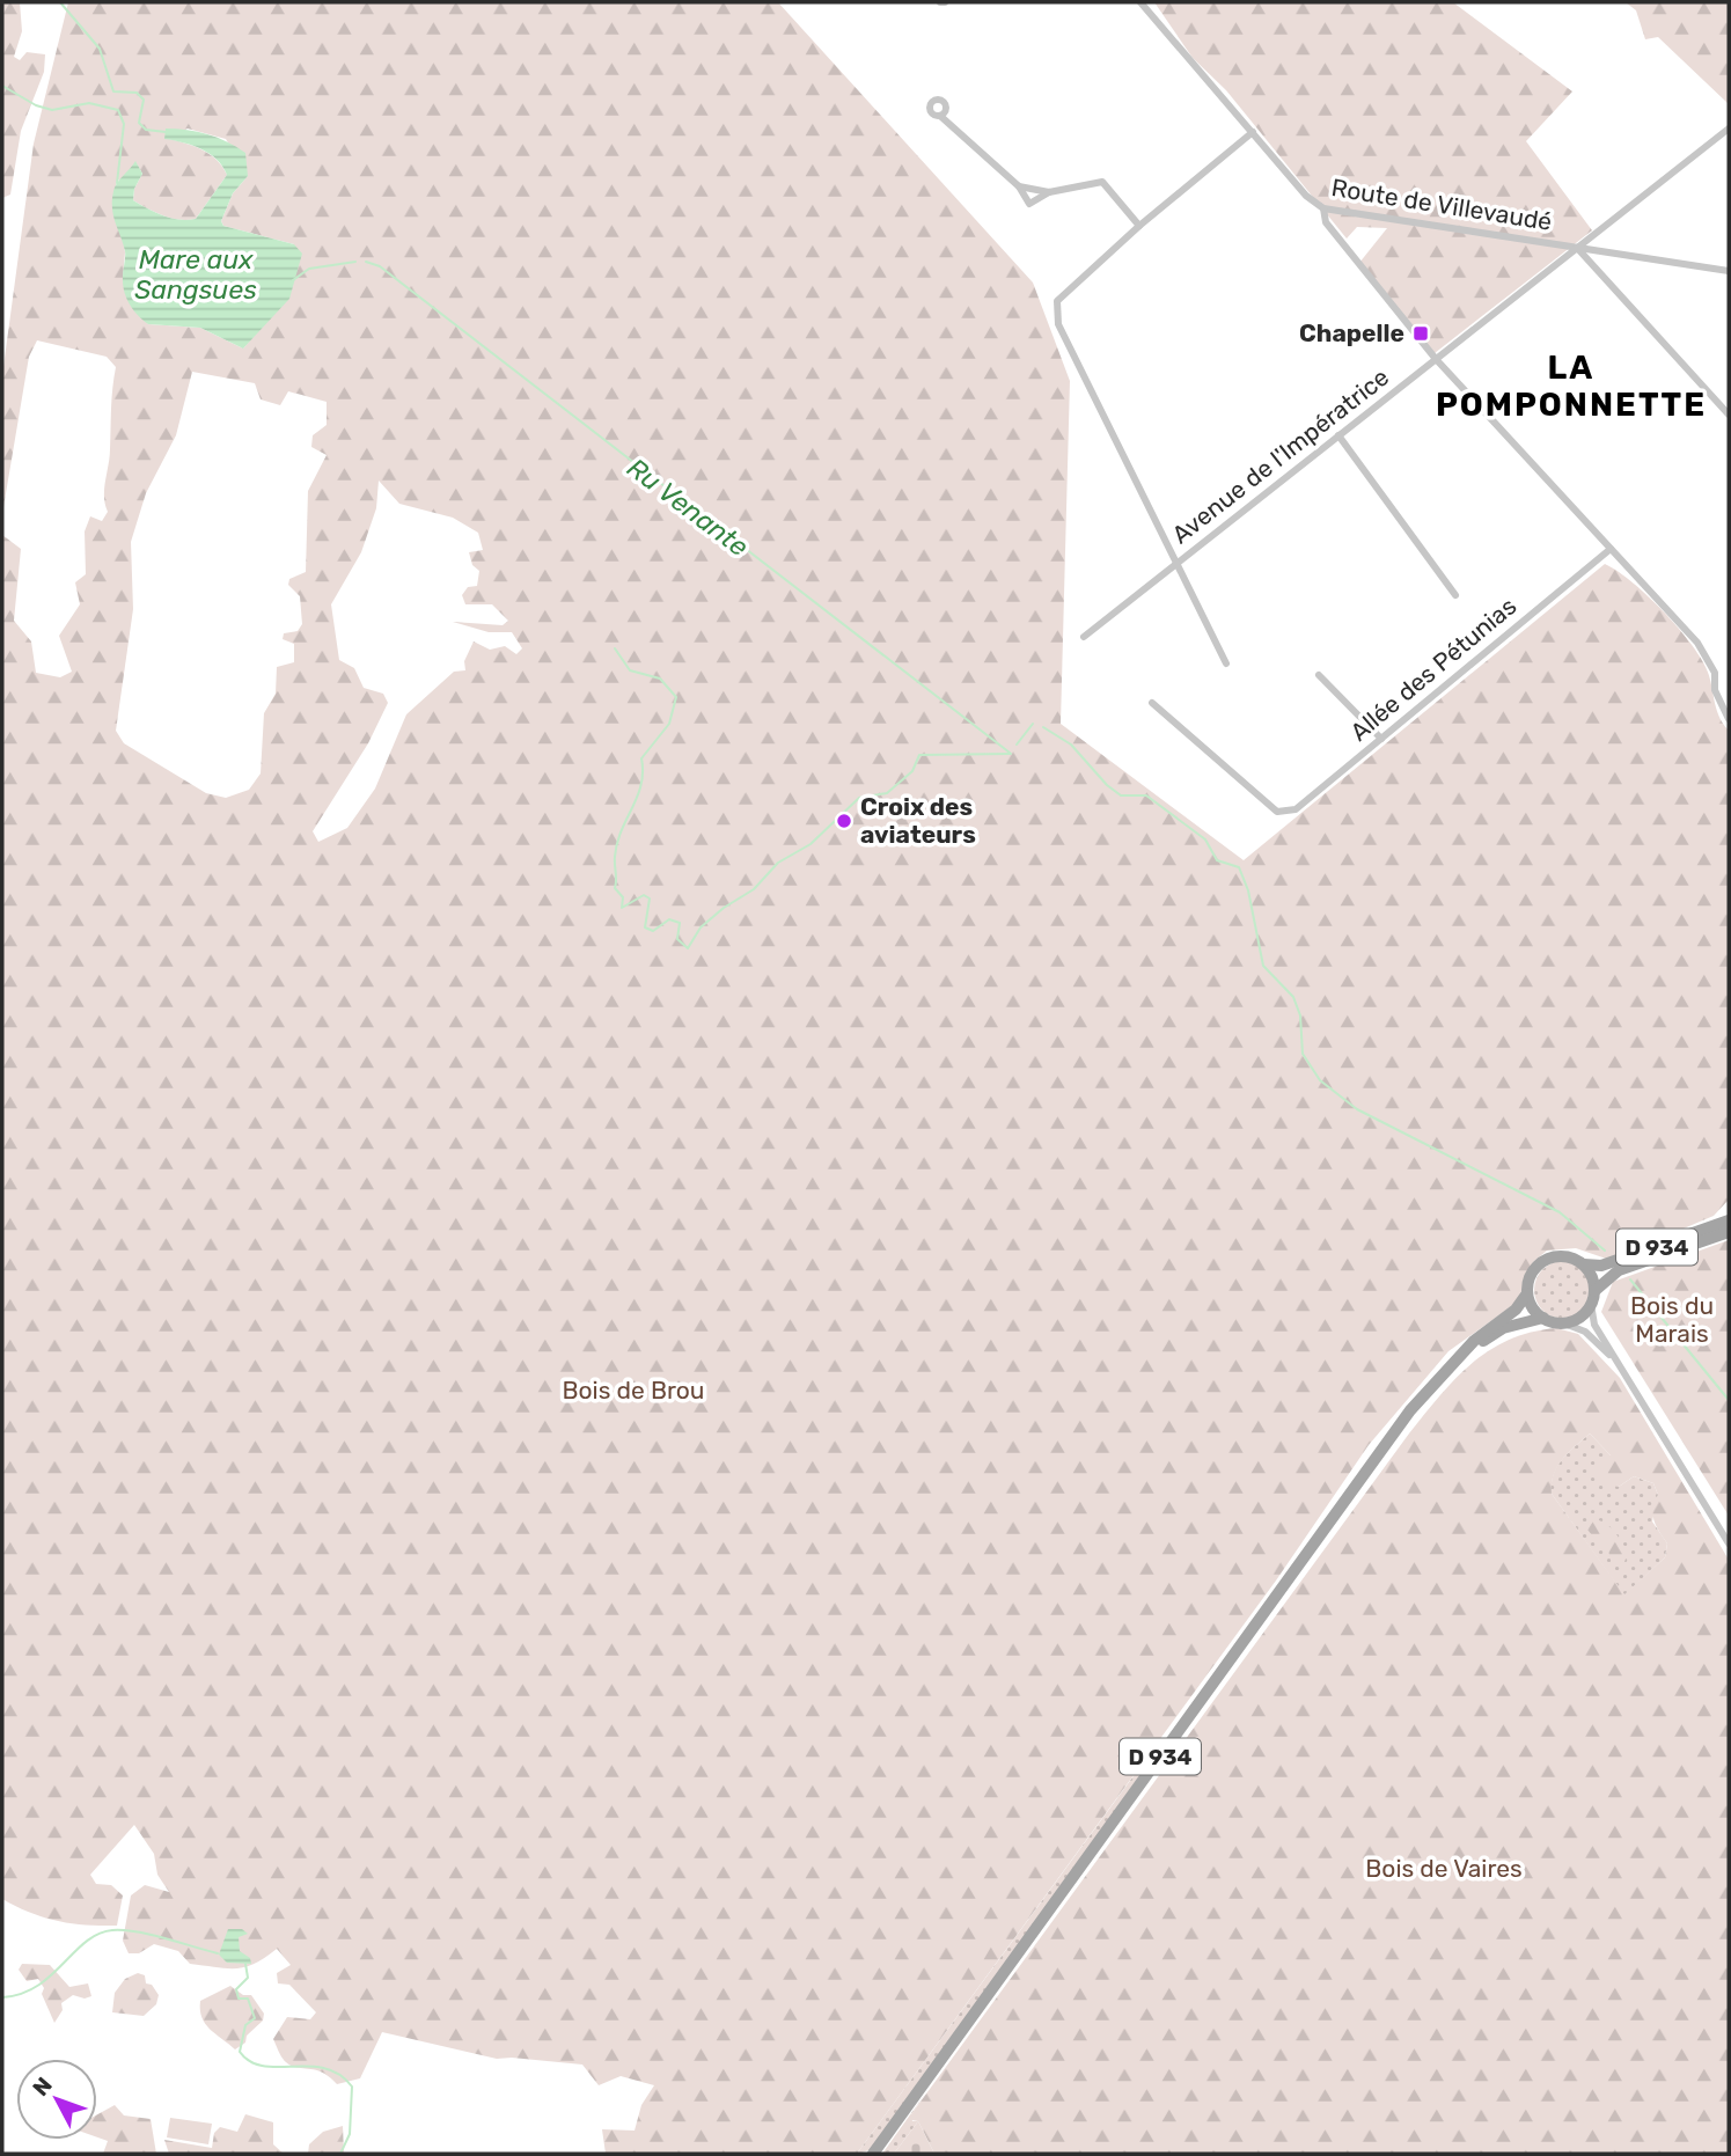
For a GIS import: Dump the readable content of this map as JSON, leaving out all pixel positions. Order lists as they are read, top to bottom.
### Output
{
  "streets": {
    "main road": ["D 934"],
    "street": ["Route de Villevaudé", "Avenue de l'Impératrice", "Allée des Pétunias"]
  },
  "crossings": [
    ["Route de Villevaudé", "Avenue de l'Impératrice"]
  ],
  "districts": ["LA POMPONNETTE"],
  "water": ["Mare aux Sangsues", "Ru Venante"],
  "parks": ["Bois du Marais", "Bois de Brou", "Bois de Vaires"],
  "places": {
    "transit": ["Chapelle"],
    "other": ["Croix des aviateurs"]
  },
  "north": "top left"
}
